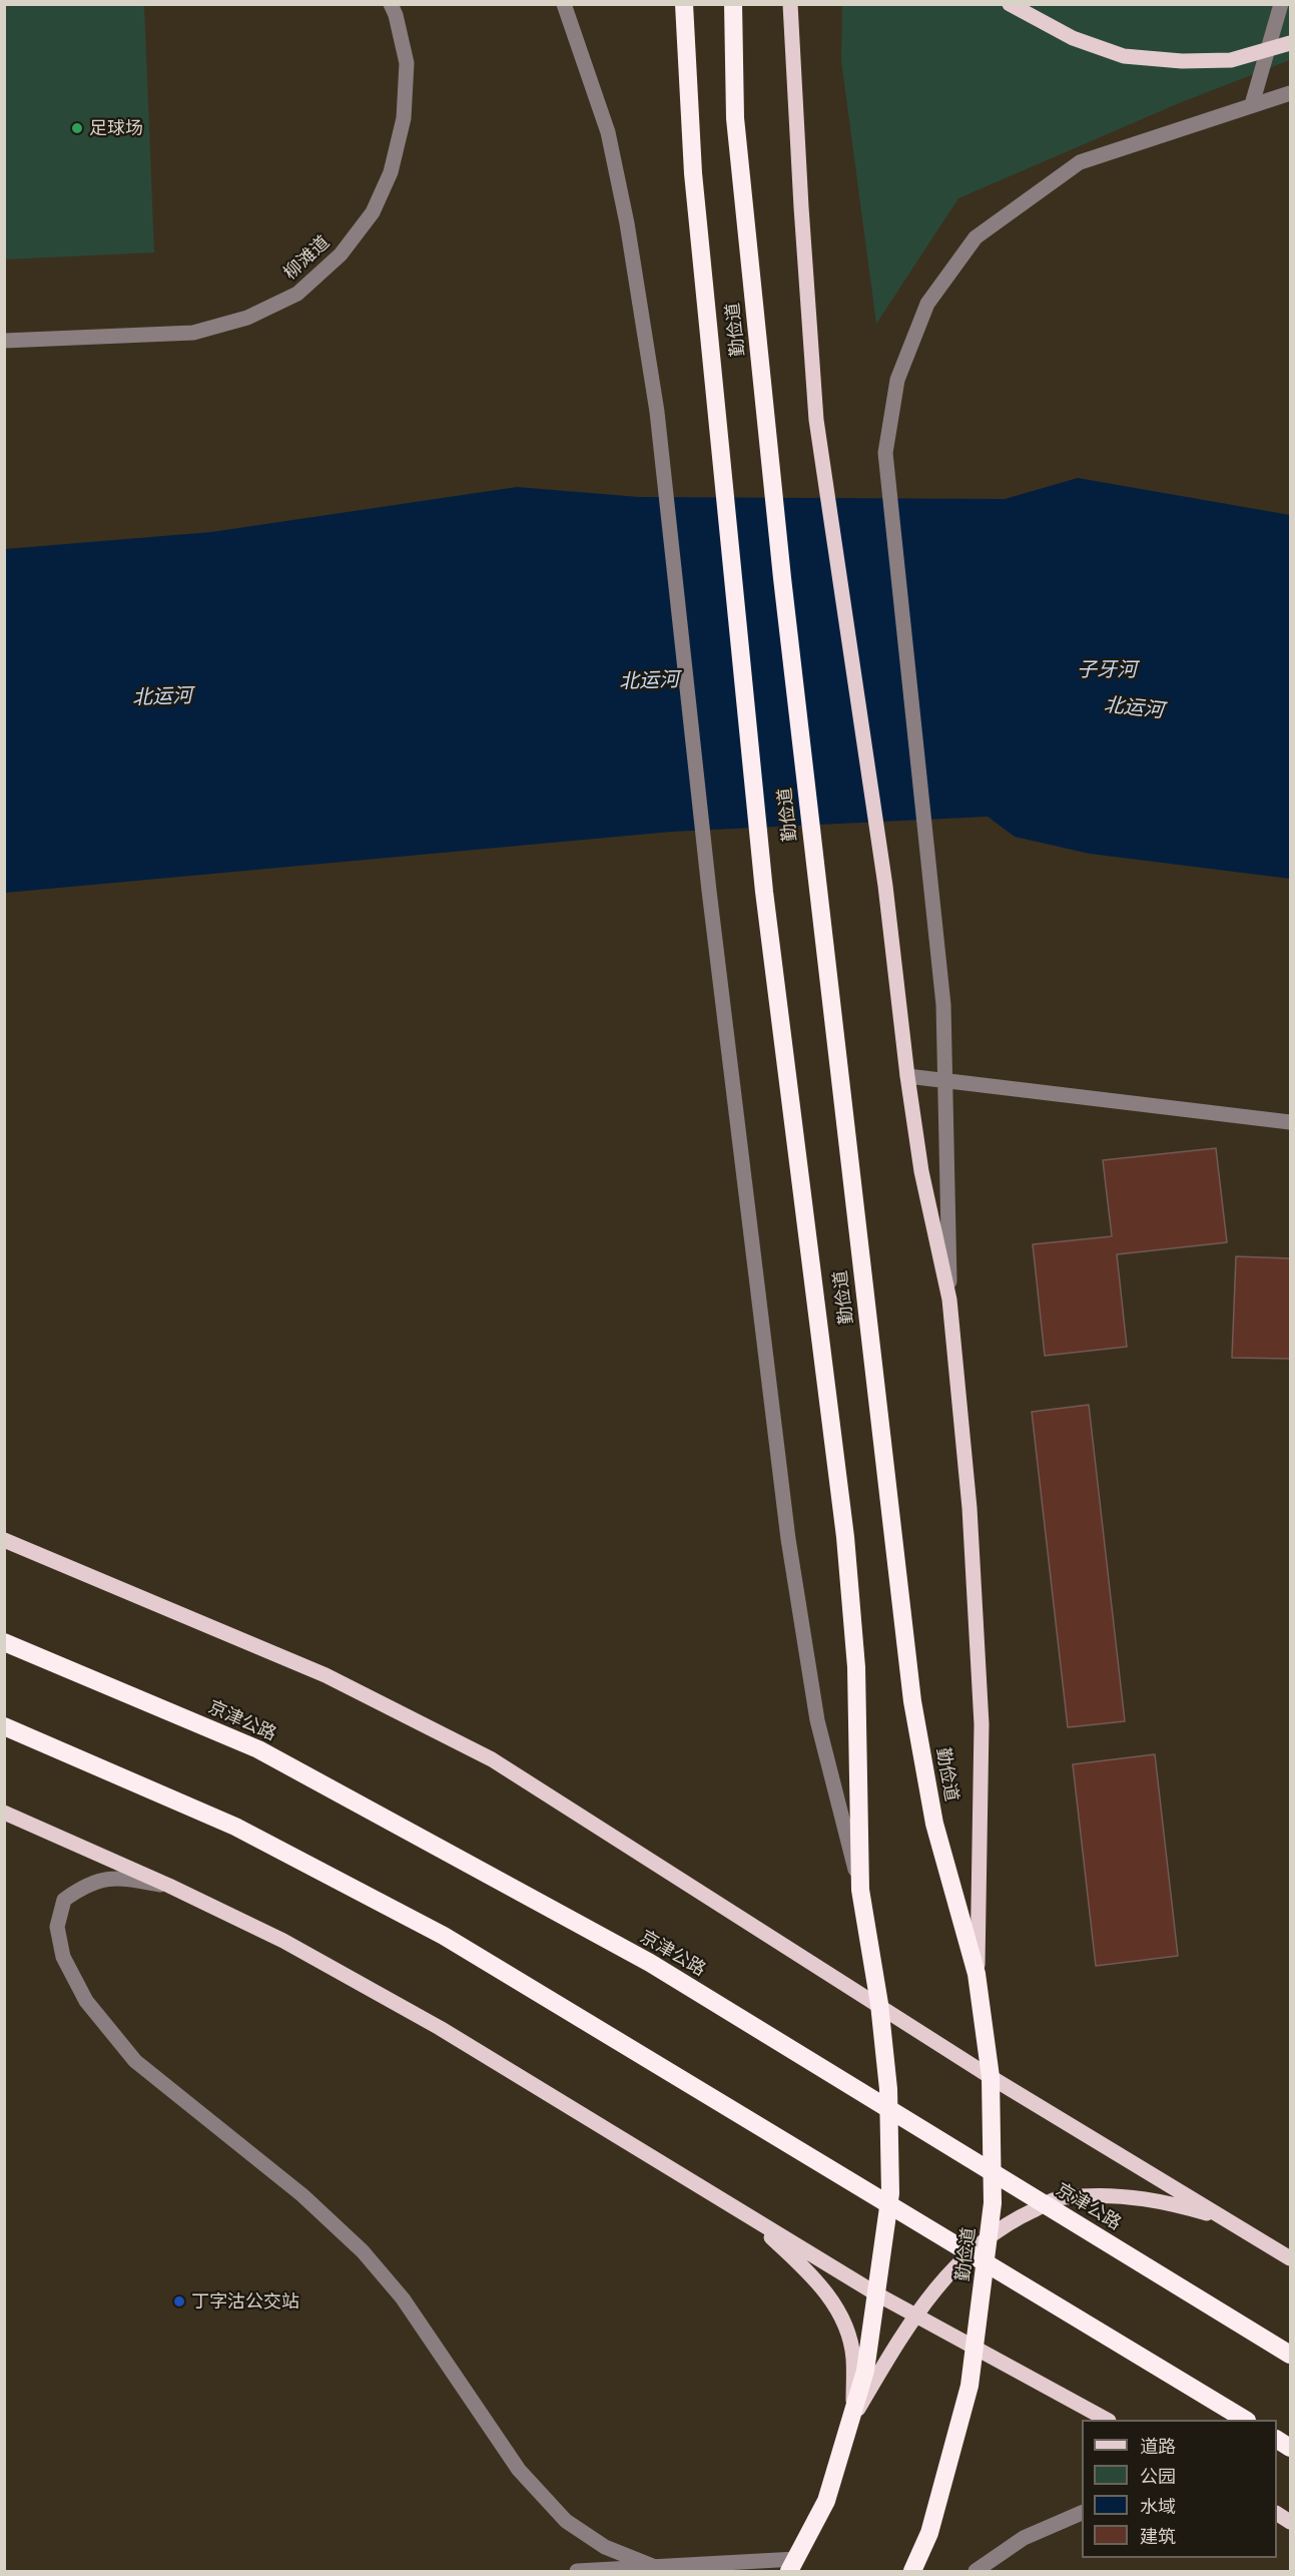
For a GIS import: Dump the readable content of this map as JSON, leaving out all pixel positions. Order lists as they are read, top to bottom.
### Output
{
  "streets": {
    "highway": ["勤俭道", "京津公路"],
    "street": ["柳滩道"]
  },
  "water": ["子牙河", "北运河"],
  "places": ["足球场", "丁字沽公交站"],
  "legend": [
    "道路",
    "公园",
    "水域",
    "建筑"
  ]
}
